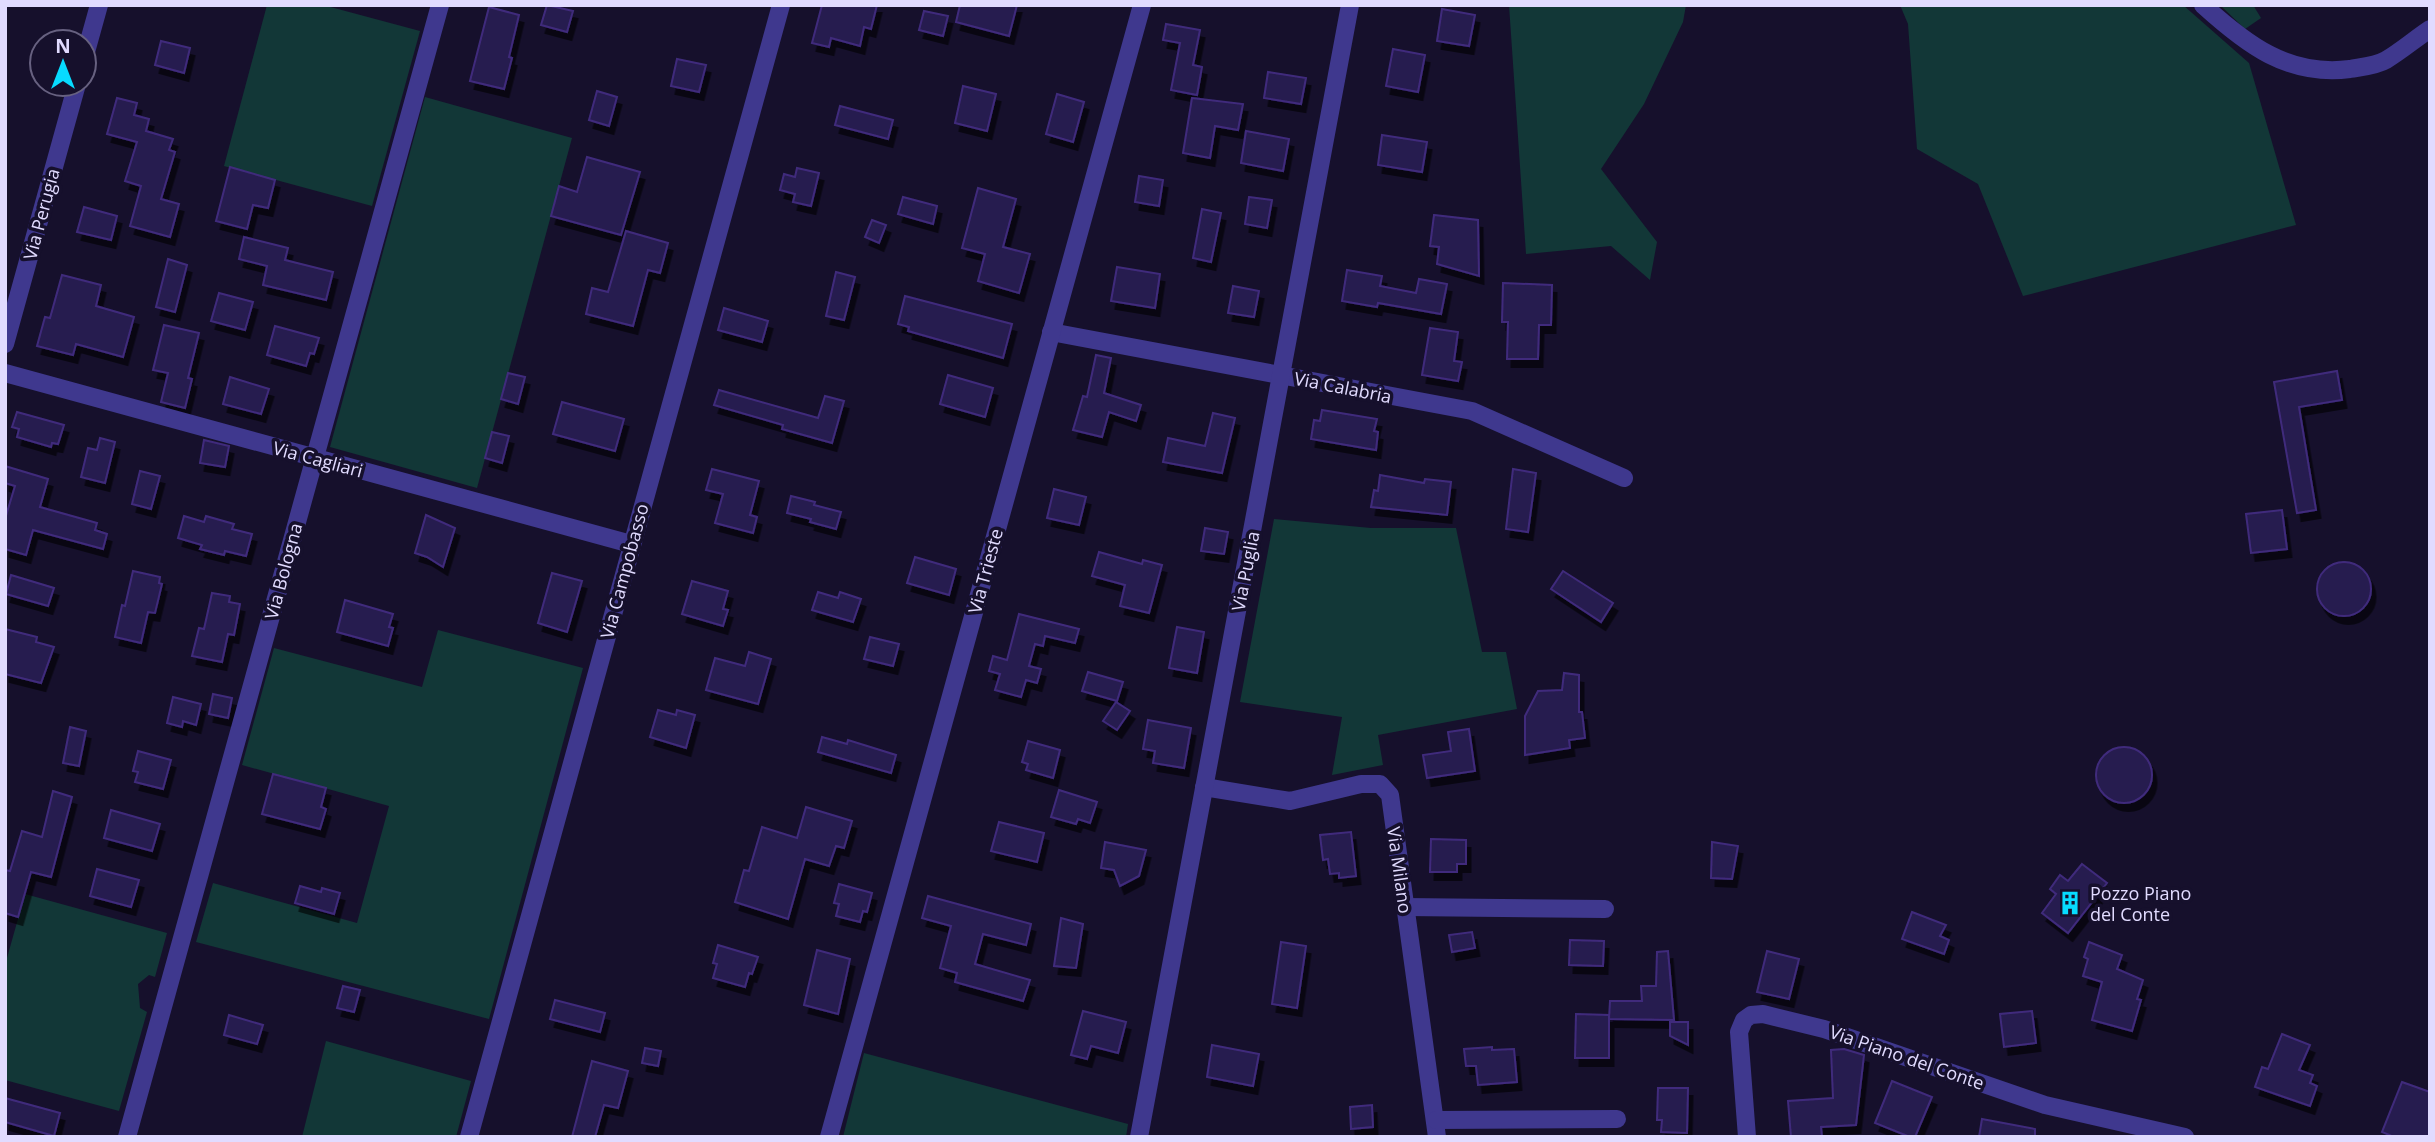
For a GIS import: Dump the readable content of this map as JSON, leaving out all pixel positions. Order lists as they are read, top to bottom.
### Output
{
  "streets": {
    "street": [
      "Via Perugia",
      "Via Calabria",
      "Via Cagliari",
      "Via Bologna",
      "Via Campobasso",
      "Via Trieste",
      "Via Puglia",
      "Via Milano",
      "Via Piano del Conte"
    ]
  },
  "crossings": [
    ["Via Calabria", "Via Trieste"],
    ["Via Calabria", "Via Puglia"],
    ["Via Cagliari", "Via Bologna"],
    ["Via Cagliari", "Via Campobasso"],
    ["Via Puglia", "Via Milano"]
  ],
  "places": {
    "building": ["Pozzo Piano del Conte"]
  },
  "north": "top"
}
